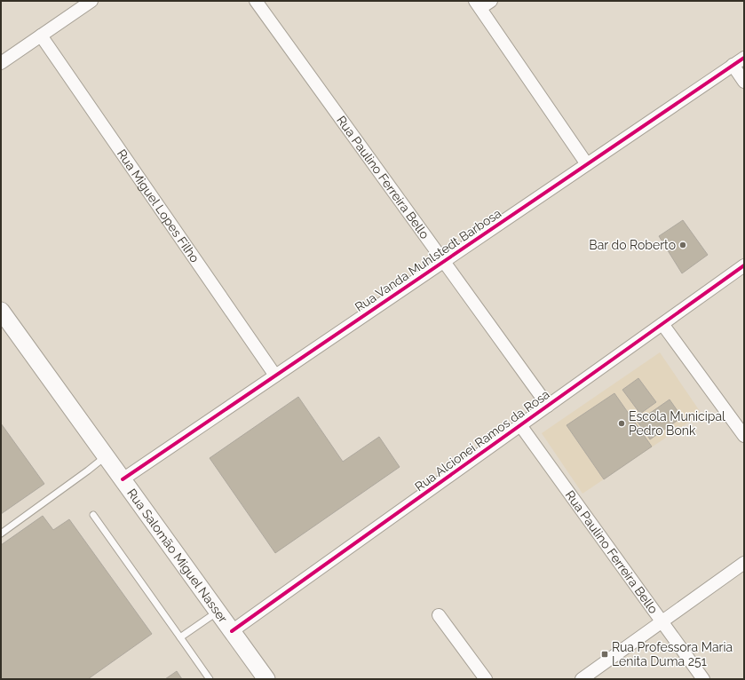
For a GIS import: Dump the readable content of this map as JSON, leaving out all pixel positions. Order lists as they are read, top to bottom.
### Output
{
  "streets": {
    "street": [
      "Rua Paulino Ferreira Bello",
      "Rua Miguel Lopes Filho",
      "Rua Vanda Muhlstedt Barbosa",
      "Rua Alcionei Ramos da Rosa",
      "Rua Salomão Miguel Nasser"
    ]
  },
  "crossings": [
    ["Rua Paulino Ferreira Bello", "Rua Vanda Muhlstedt Barbosa"],
    ["Rua Paulino Ferreira Bello", "Rua Alcionei Ramos da Rosa"],
    ["Rua Miguel Lopes Filho", "Rua Vanda Muhlstedt Barbosa"],
    ["Rua Vanda Muhlstedt Barbosa", "Rua Salomão Miguel Nasser"],
    ["Rua Alcionei Ramos da Rosa", "Rua Salomão Miguel Nasser"]
  ],
  "places": {
    "other": ["Bar do Roberto", "Escola Municipal Pedro Bonk"],
    "transit": ["Rua Professora Maria Lenita Duma 251"]
  }
}
